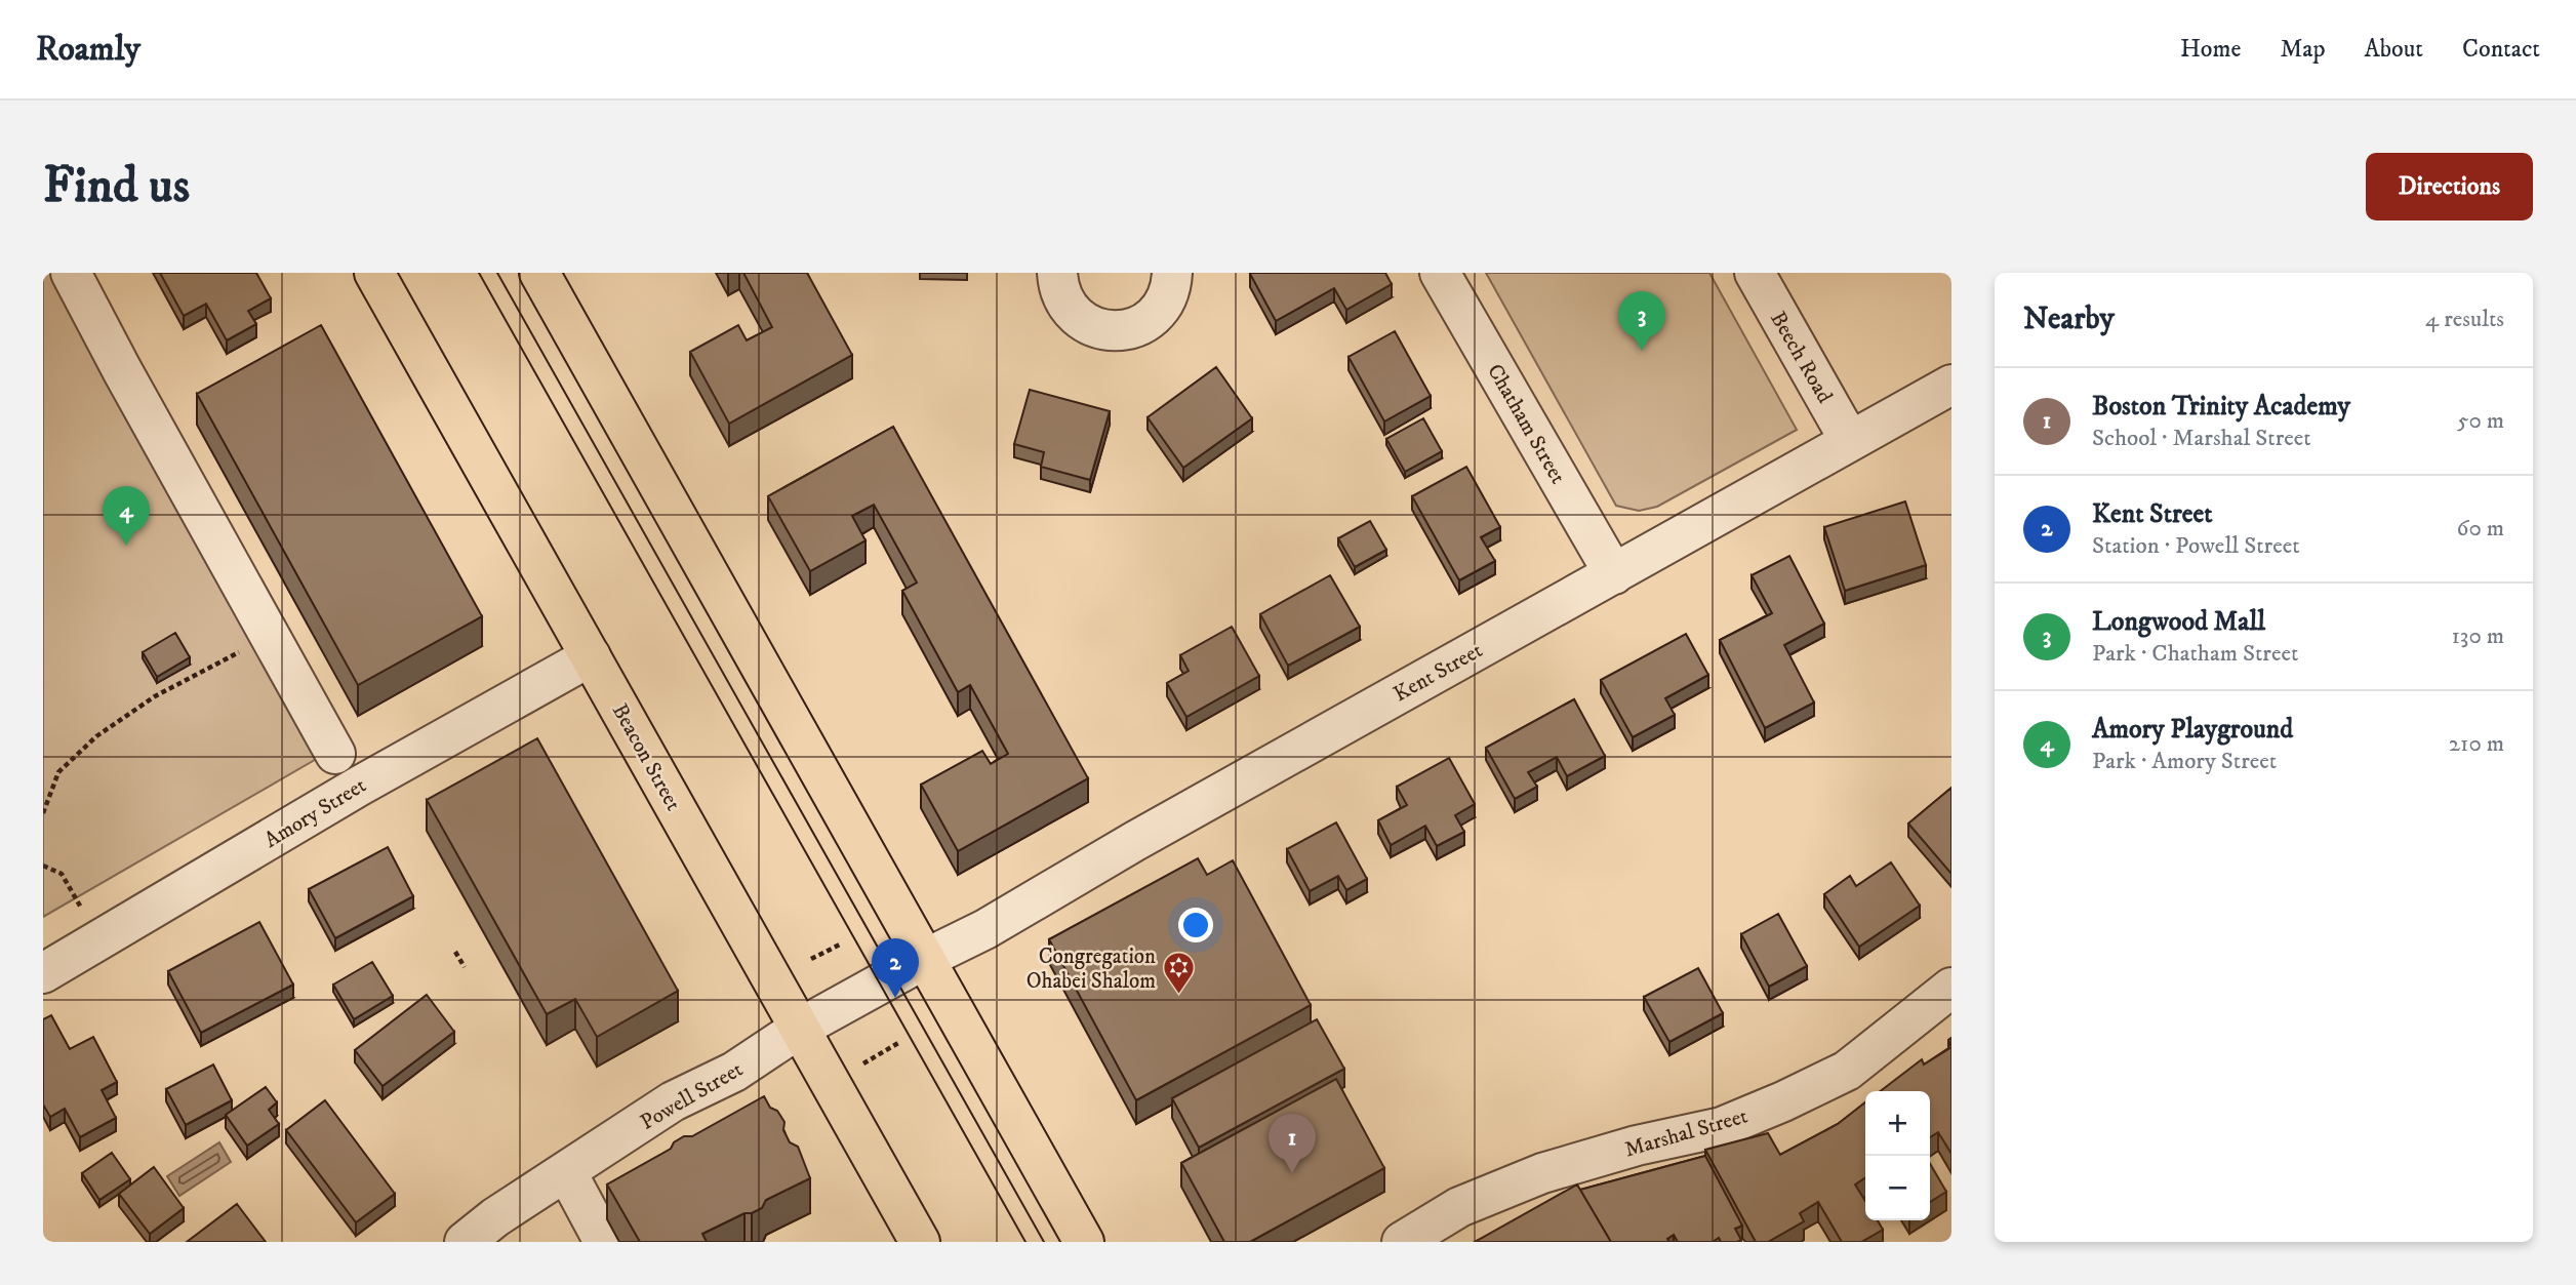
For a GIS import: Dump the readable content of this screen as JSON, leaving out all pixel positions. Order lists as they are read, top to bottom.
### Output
{
  "streets": {
    "main road": ["Beacon Street"],
    "street": [
      "Beech Road",
      "Chatham Street",
      "Kent Street",
      "Amory Street",
      "Powell Street",
      "Marshal Street"
    ]
  },
  "crossings": [
    ["Beech Road", "Kent Street"],
    ["Chatham Street", "Kent Street"],
    ["Kent Street", "Powell Street"],
    ["Beacon Street", "Amory Street"],
    ["Beacon Street", "Powell Street"]
  ],
  "places": {
    "synagogue": ["Congregation Ohabei Shalom"]
  },
  "page": {
    "header": "Roamly",
    "nav": [
      "Home",
      "Map",
      "About",
      "Contact"
    ],
    "buttons": "Directions",
    "title": "Find us",
    "heading": ["Nearby", "4 results"],
    "pins": [
      "3",
      "4",
      "2",
      "1"
    ],
    "list": [
      {
        "mark": "1",
        "name": "Boston Trinity Academy",
        "note": "School · Marshal Street",
        "value": "50 m"
      },
      {
        "mark": "2",
        "name": "Kent Street",
        "note": "Station · Powell Street",
        "value": "60 m"
      },
      {
        "mark": "3",
        "name": "Longwood Mall",
        "note": "Park · Chatham Street",
        "value": "130 m"
      },
      {
        "mark": "4",
        "name": "Amory Playground",
        "note": "Park · Amory Street",
        "value": "210 m"
      }
    ],
    "map_buttons": ["+", "−"]
  }
}
